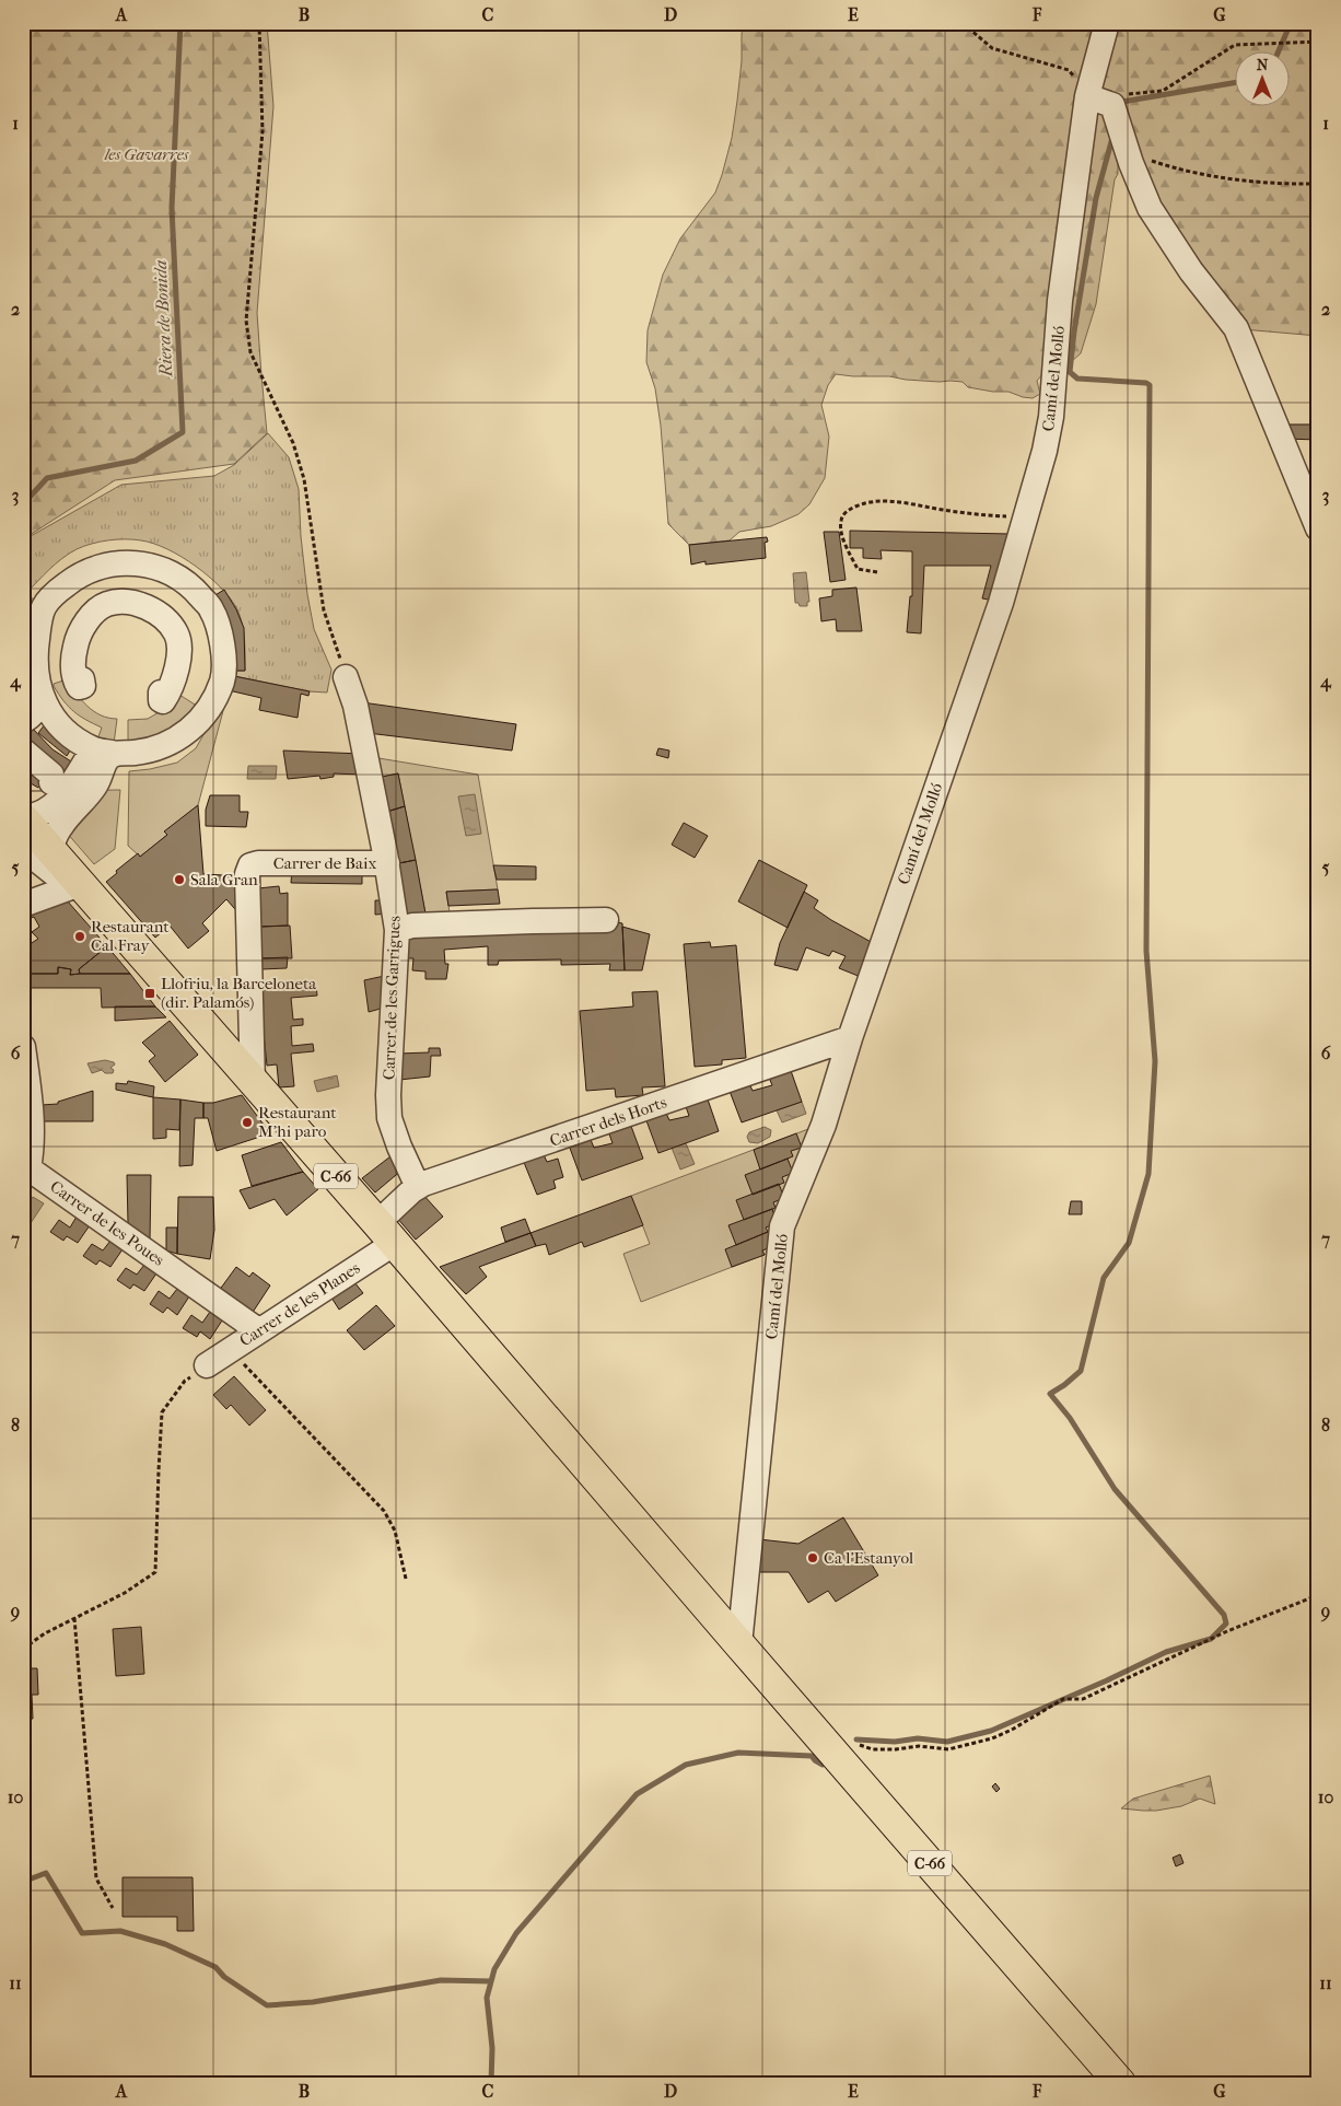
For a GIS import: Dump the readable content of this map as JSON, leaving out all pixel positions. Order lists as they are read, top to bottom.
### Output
{
  "streets": {
    "main road": ["C-66"],
    "street": [
      "Camí del Molló",
      "Carrer de Baix",
      "Carrer de les Garrigues",
      "Carrer dels Horts",
      "Carrer de les Poues",
      "Carrer de les Planes"
    ]
  },
  "crossings": [
    ["Camí del Molló", "Carrer dels Horts"],
    ["Camí del Molló", "C-66"],
    ["Carrer de Baix", "Carrer de les Garrigues"],
    ["Carrer de Baix", "C-66"],
    ["Carrer de les Garrigues", "Carrer dels Horts"],
    ["Carrer dels Horts", "C-66"],
    ["Carrer dels Horts", "Carrer de les Planes"],
    ["C-66", "Carrer de les Planes"],
    ["Carrer de les Poues", "Carrer de les Planes"]
  ],
  "water": ["Riera de Bonida"],
  "parks": ["les Gavarres"],
  "places": {
    "other": [
      "Sala Gran",
      "Restaurant Cal Fray",
      "Restaurant M'hi paro",
      "Ca l'Estanyol"
    ],
    "transit": ["Llofriu, la Barceloneta (dir. Palamós)"]
  },
  "north": "top",
  "grid": {
    "columns": [
      "A",
      "B",
      "C",
      "D",
      "E",
      "F",
      "G"
    ],
    "rows": [
      "1",
      "2",
      "3",
      "4",
      "5",
      "6",
      "7",
      "8",
      "9",
      "10",
      "11"
    ]
  }
}
